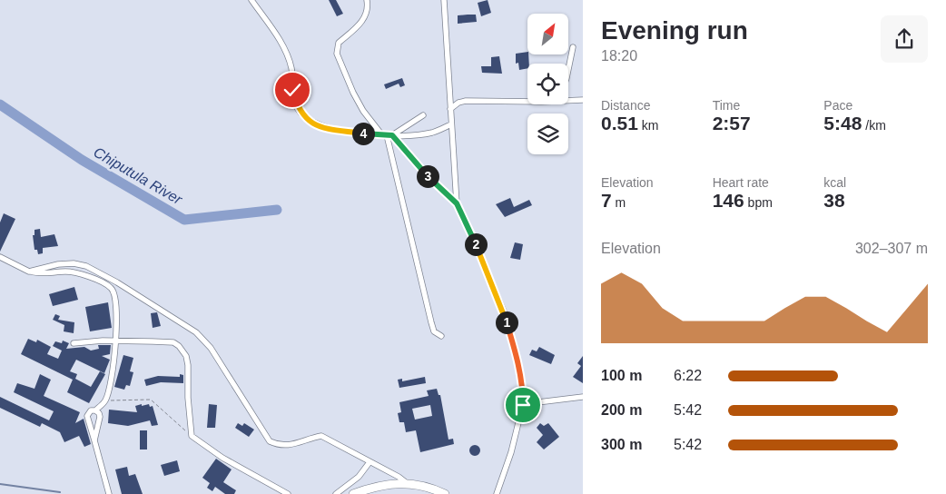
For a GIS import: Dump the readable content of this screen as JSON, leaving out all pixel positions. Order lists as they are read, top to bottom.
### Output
{
  "water": ["Chiputula River"],
  "north": "top right",
  "page": {
    "heading": ["Evening run", "18:20"],
    "stats": [
      ["Distance", "0.51 km"],
      ["Time", "2:57"],
      ["Pace", "5:48 /km"],
      ["Elevation", "7 m"],
      ["Heart rate", "146 bpm"],
      ["kcal", "38"]
    ],
    "pins": [
      "4",
      "3",
      "2",
      "1"
    ],
    "chart": ["Elevation", "302–307 m"],
    "list": [
      {
        "name": "100 m",
        "note": "6:22"
      },
      {
        "name": "200 m",
        "note": "5:42"
      },
      {
        "name": "300 m",
        "note": "5:42"
      }
    ]
  }
}
